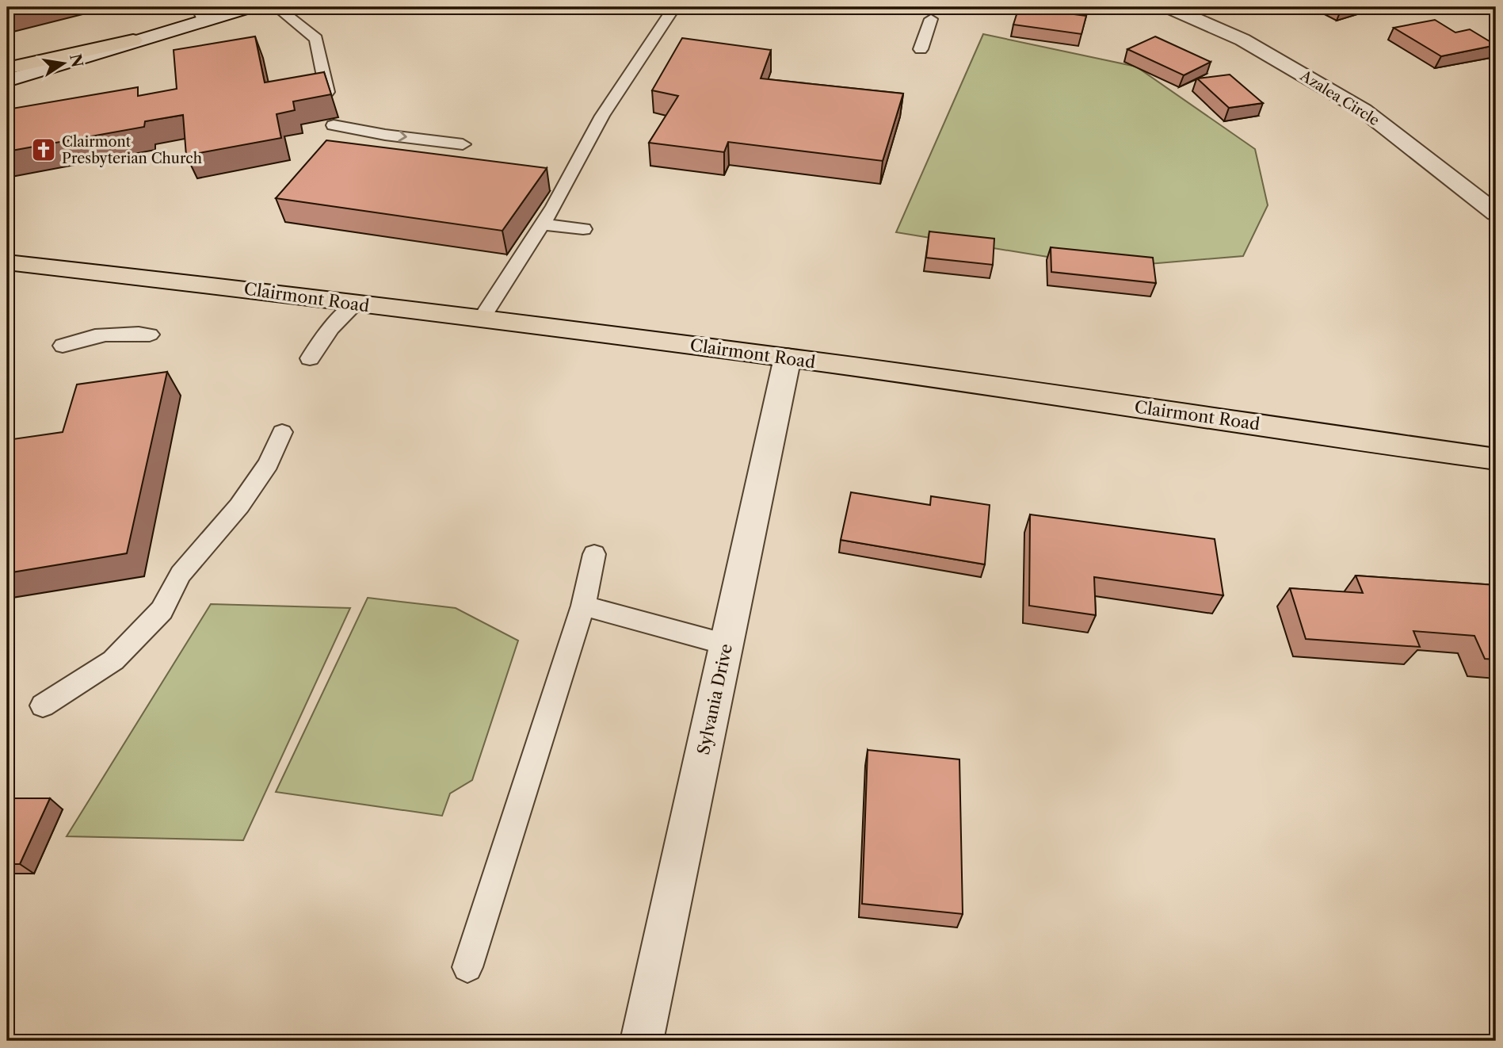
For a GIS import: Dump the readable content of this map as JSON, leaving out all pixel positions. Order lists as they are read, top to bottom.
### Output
{
  "streets": {
    "main road": ["Clairmont Road"],
    "street": ["Azalea Circle", "Sylvania Drive"]
  },
  "crossings": [
    ["Clairmont Road", "Sylvania Drive"]
  ],
  "places": {
    "church": ["Clairmont Presbyterian Church"]
  },
  "north": "right"
}
